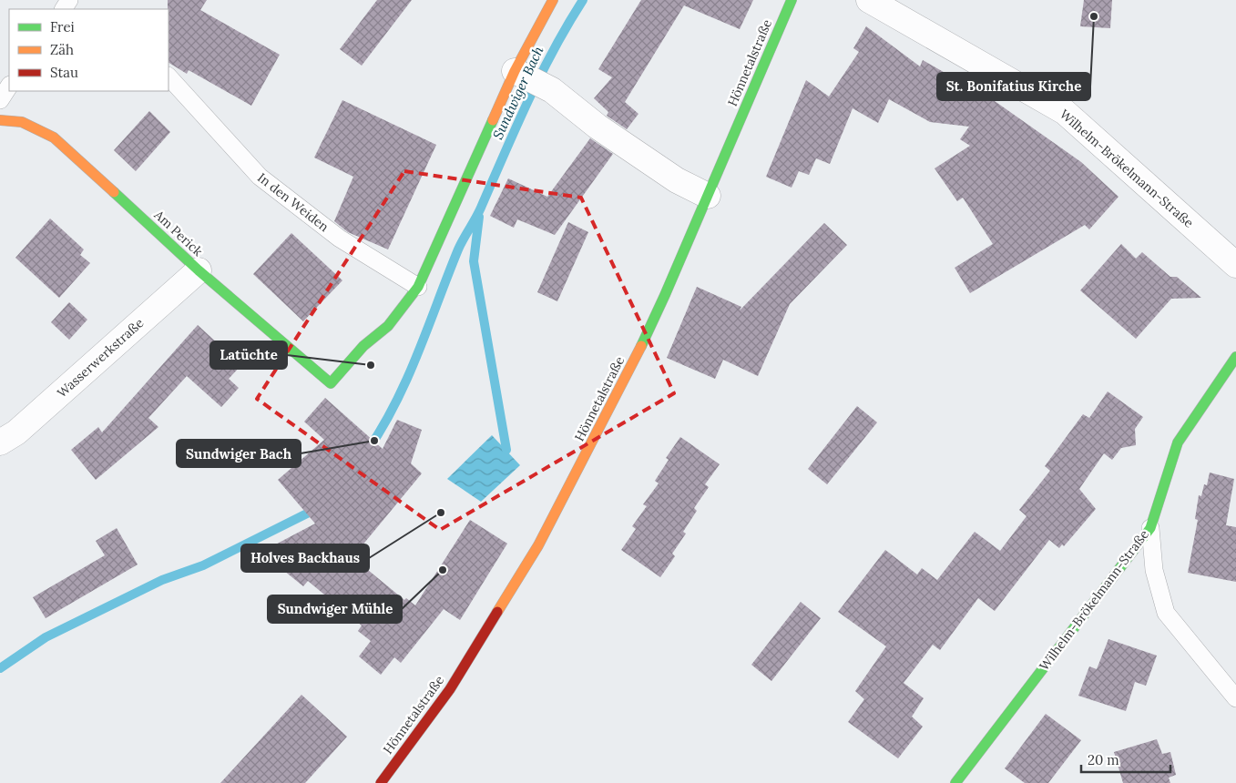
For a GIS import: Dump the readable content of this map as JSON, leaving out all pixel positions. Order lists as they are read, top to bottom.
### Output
{
  "streets": {
    "street": [
      "Hönnetalstraße",
      "Wilhelm-Brökelmann-Straße",
      "Am Perick",
      "Wasserwerkstraße"
    ],
    "lane": ["In den Weiden"]
  },
  "crossings": [
    ["In den Weiden", "Am Perick"],
    ["Am Perick", "Wasserwerkstraße"]
  ],
  "water": ["Sundwiger Bach"],
  "places": [
    "St. Bonifatius Kirche",
    "Latüchte",
    "Sundwiger Bach",
    "Holves Backhaus",
    "Sundwiger Mühle"
  ],
  "legend": ["Frei", "Zäh", "Stau"],
  "scale_bar": "20 m"
}
